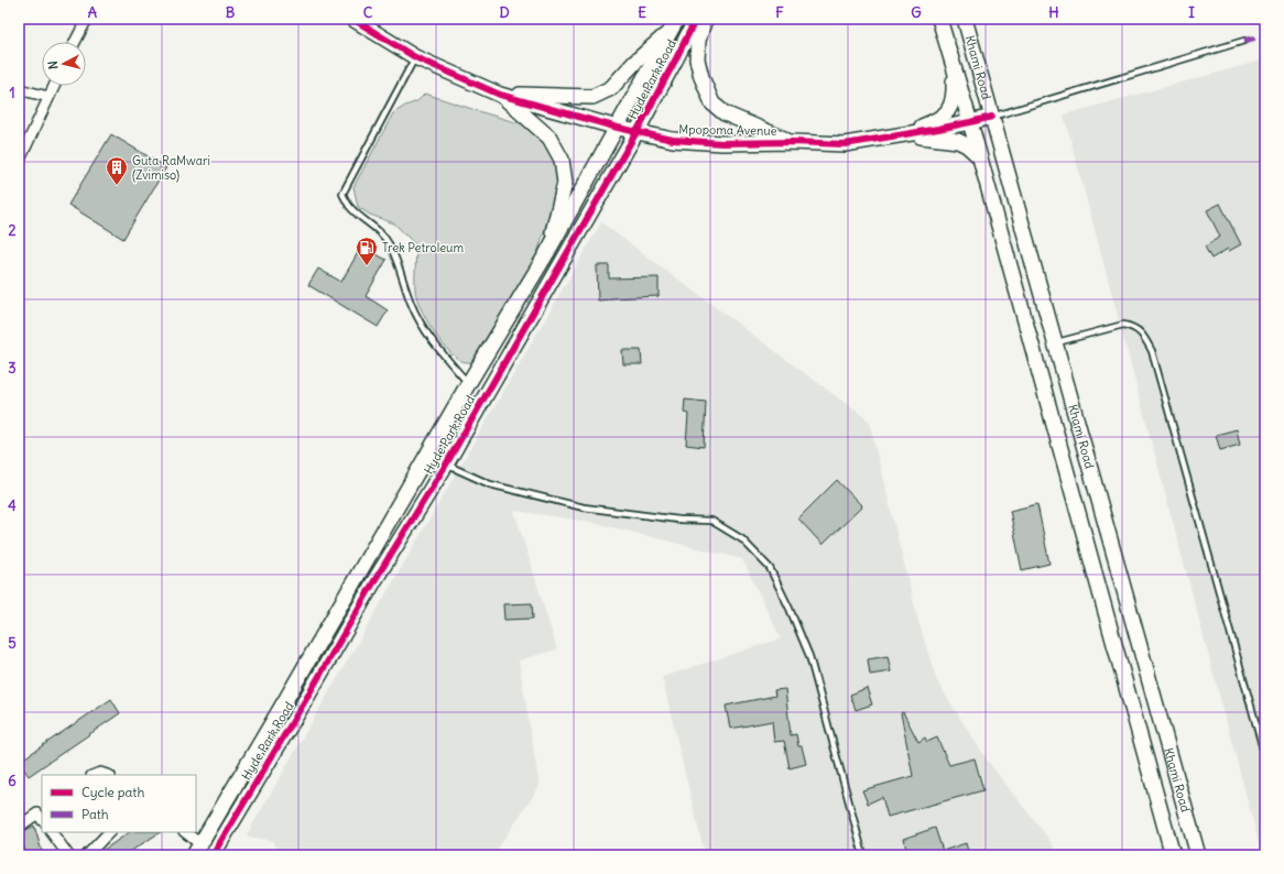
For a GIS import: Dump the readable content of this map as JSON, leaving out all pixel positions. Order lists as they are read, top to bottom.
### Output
{
  "streets": {
    "street": ["Khami Road", "Hyde Park Road", "Mpopoma Avenue"]
  },
  "crossings": [
    ["Khami Road", "Mpopoma Avenue"],
    ["Hyde Park Road", "Mpopoma Avenue"]
  ],
  "places": {
    "building": ["Guta RaMwari (Zvimiso)"],
    "fuel station": ["Trek Petroleum"]
  },
  "legend": ["Cycle path", "Path"],
  "north": "left",
  "grid": {
    "columns": [
      "A",
      "B",
      "C",
      "D",
      "E",
      "F",
      "G",
      "H",
      "I"
    ],
    "rows": [
      "1",
      "2",
      "3",
      "4",
      "5",
      "6"
    ]
  }
}
